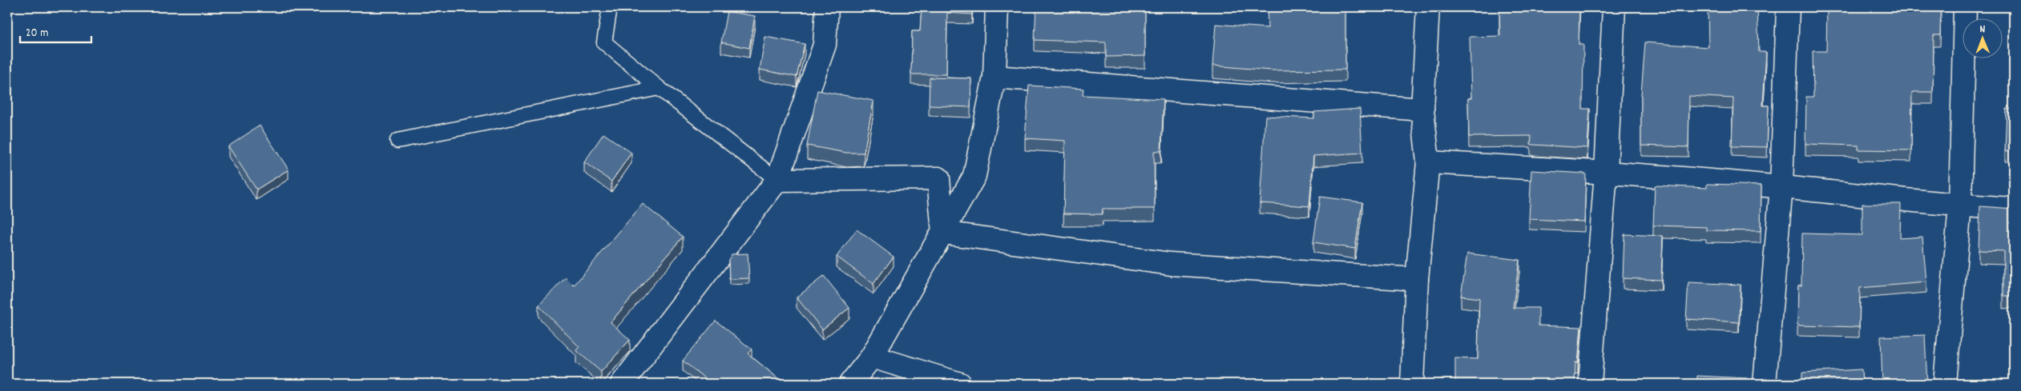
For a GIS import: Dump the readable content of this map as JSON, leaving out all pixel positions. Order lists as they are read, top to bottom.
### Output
{
  "scale_bar": "20 m",
  "north": "top"
}
